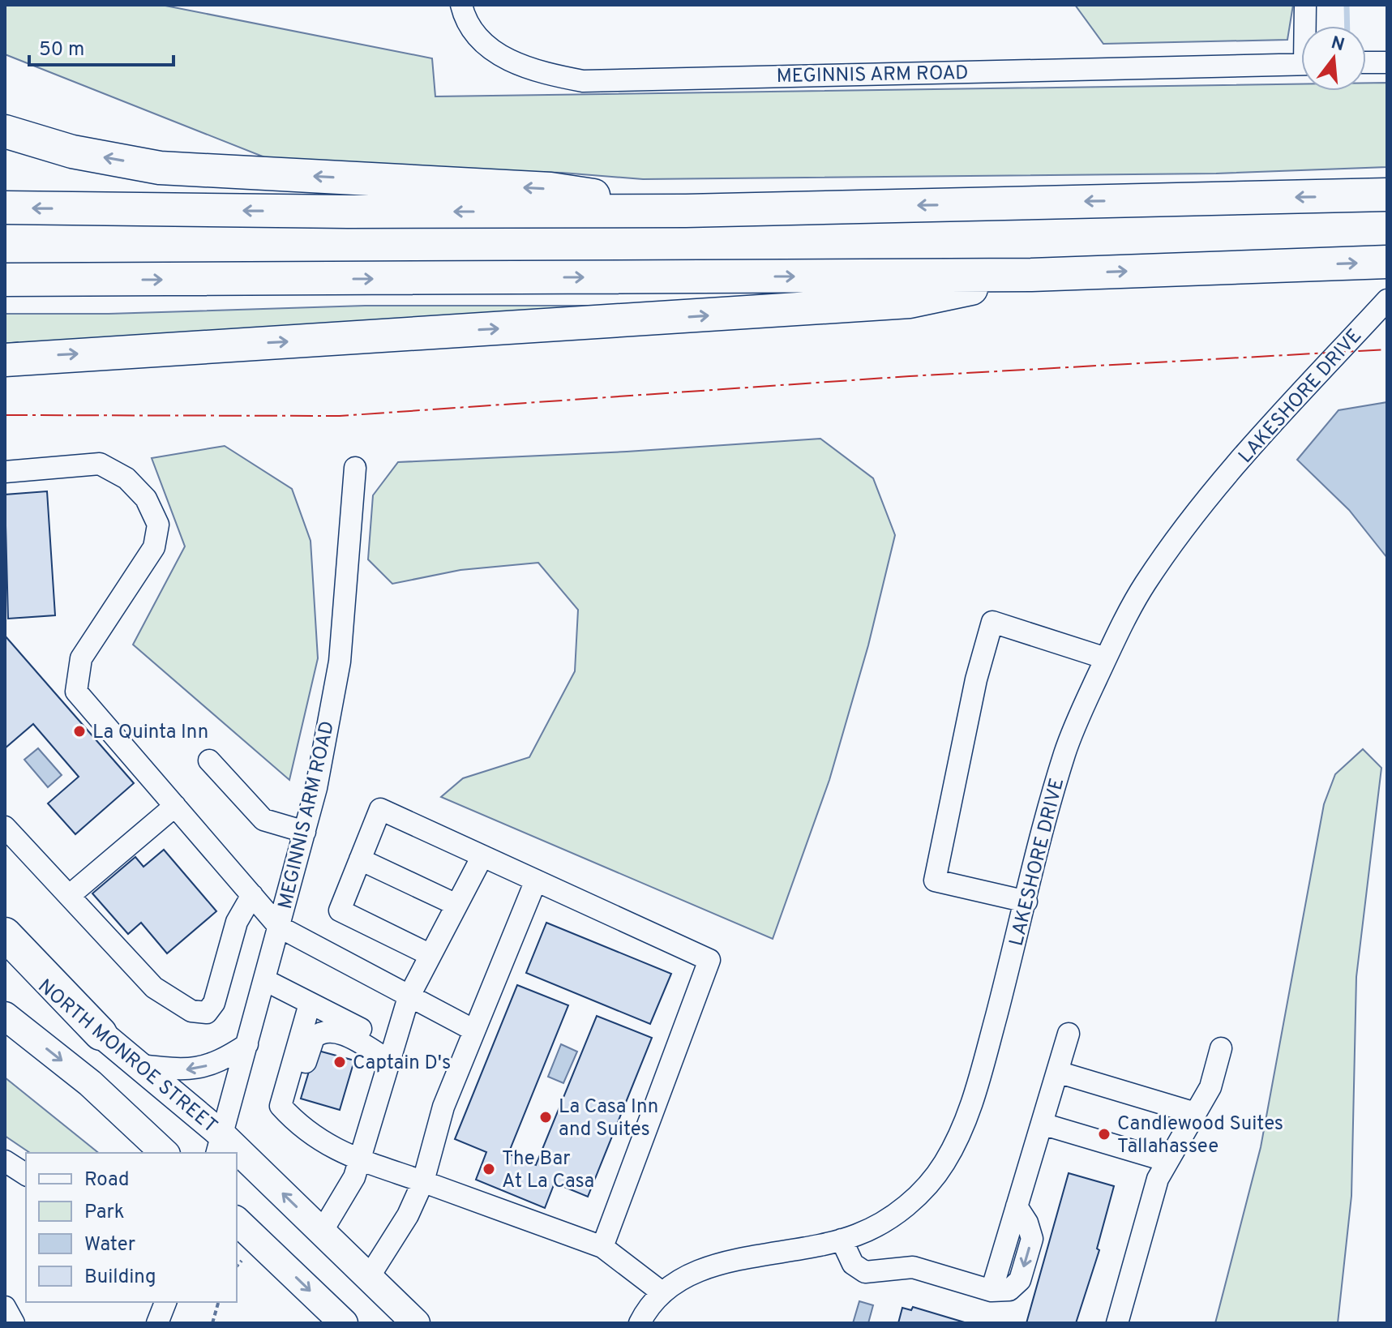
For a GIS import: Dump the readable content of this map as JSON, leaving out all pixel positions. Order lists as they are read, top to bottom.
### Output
{
  "streets": {
    "main road": ["NORTH MONROE STREET"],
    "street": ["MEGINNIS ARM ROAD", "LAKESHORE DRIVE"]
  },
  "crossings": [
    ["MEGINNIS ARM ROAD", "NORTH MONROE STREET"]
  ],
  "places": [
    "La Quinta Inn",
    "Captain D's",
    "La Casa Inn and Suites",
    "Candlewood Suites Tallahassee",
    "The Bar At La Casa"
  ],
  "legend": [
    "Road",
    "Park",
    "Water",
    "Building"
  ],
  "scale_bar": "50 m",
  "north": "top"
}
